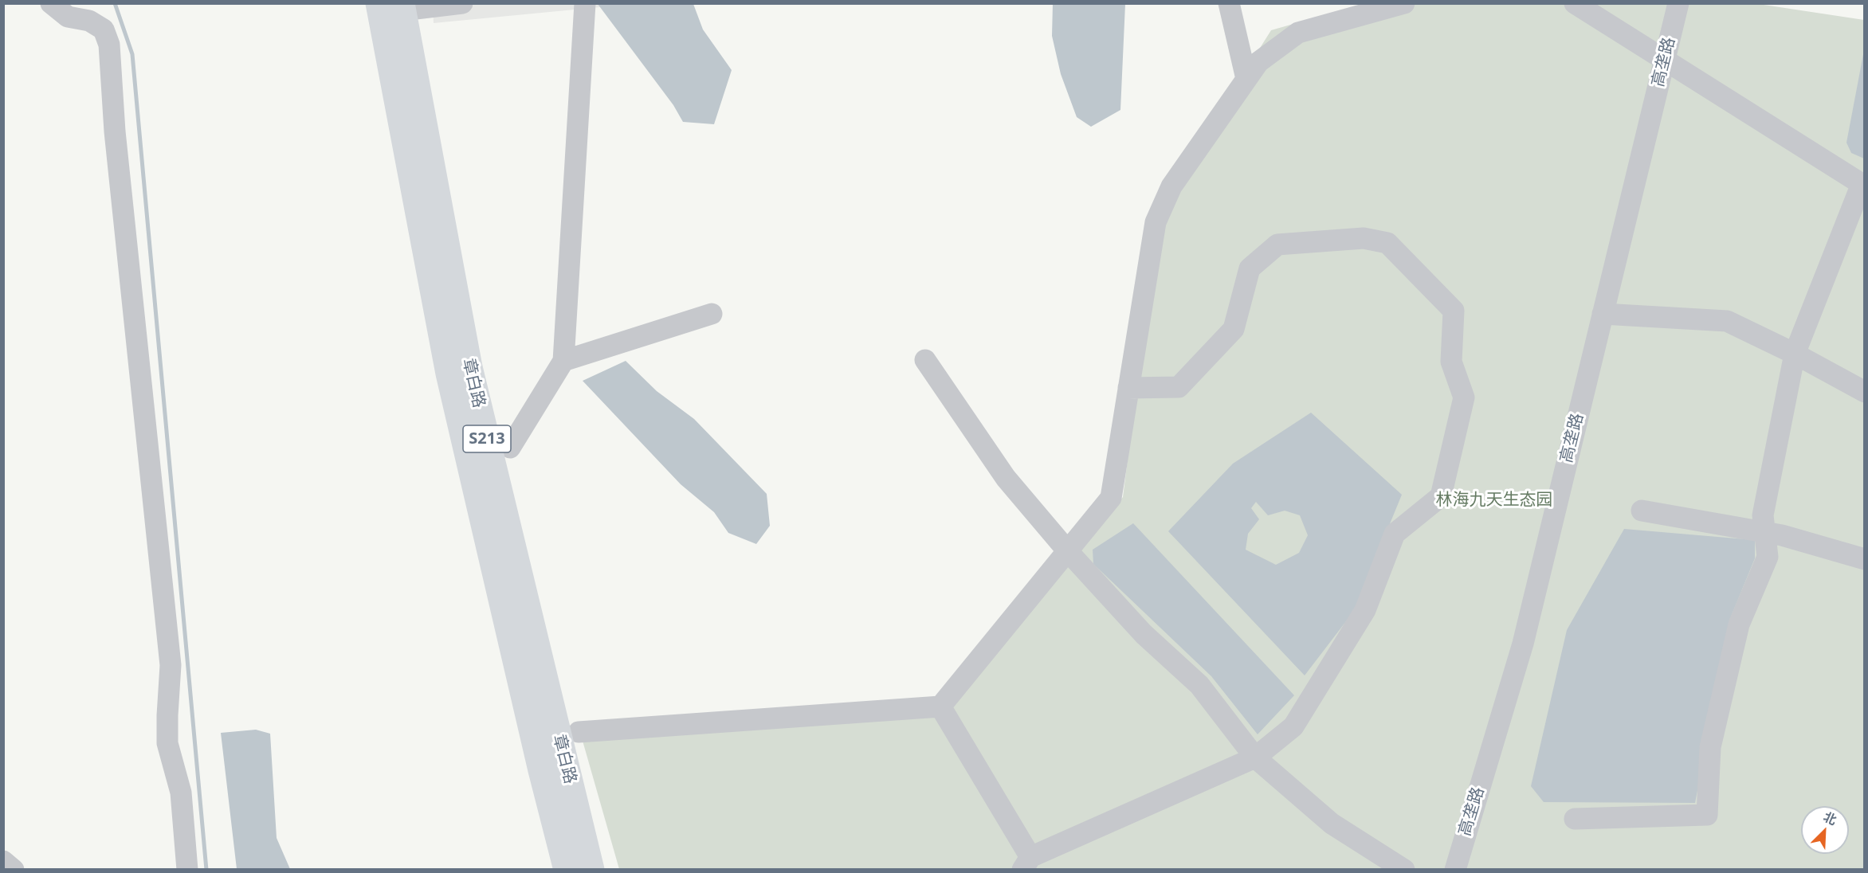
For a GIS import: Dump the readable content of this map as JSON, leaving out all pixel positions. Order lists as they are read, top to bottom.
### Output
{
  "streets": {
    "highway": ["章白路", "S213"],
    "street": ["高垄路"]
  },
  "parks": ["林海九天生态园"],
  "north": "top right"
}
